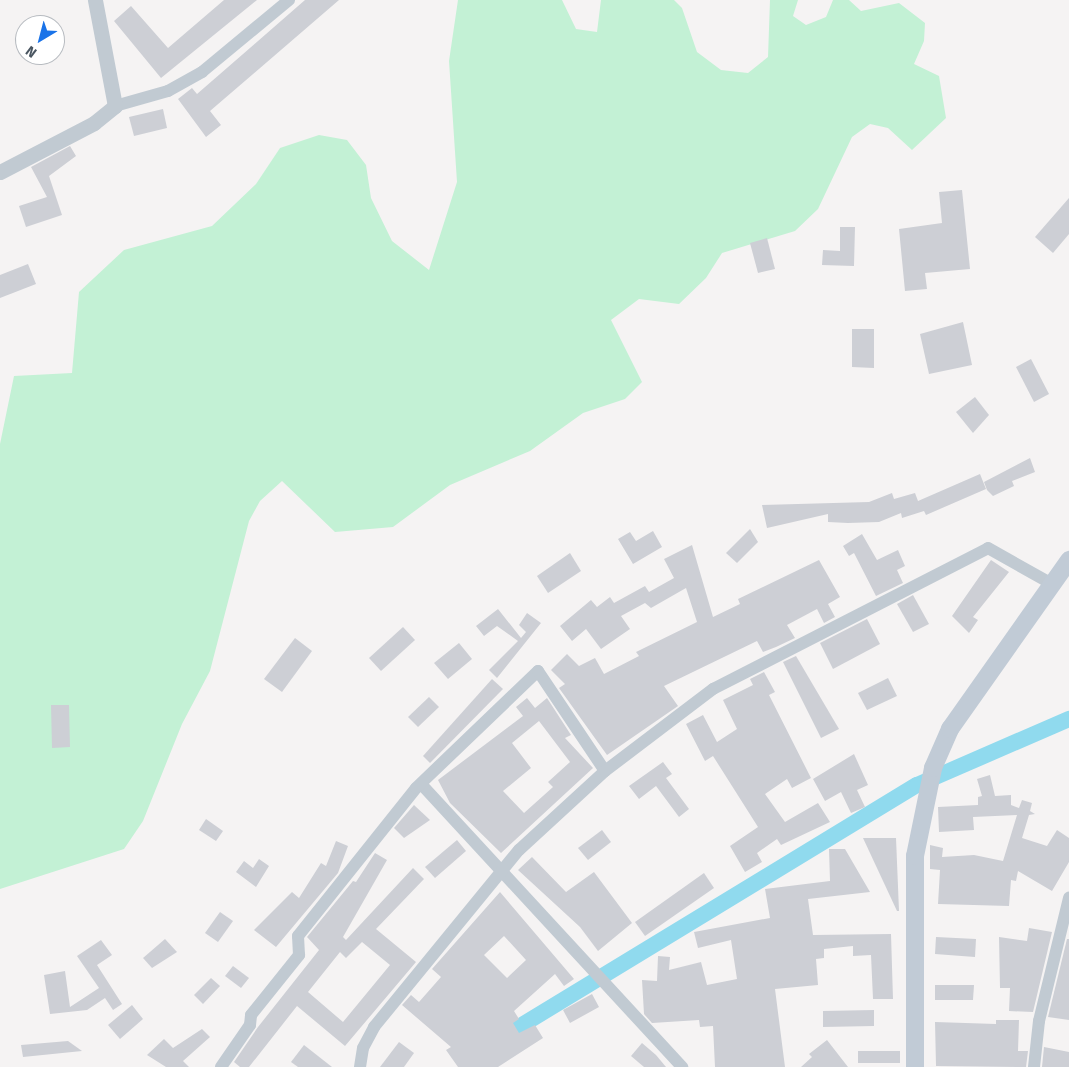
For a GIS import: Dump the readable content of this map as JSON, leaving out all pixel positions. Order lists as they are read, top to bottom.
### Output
{
  "north": "bottom left"
}
